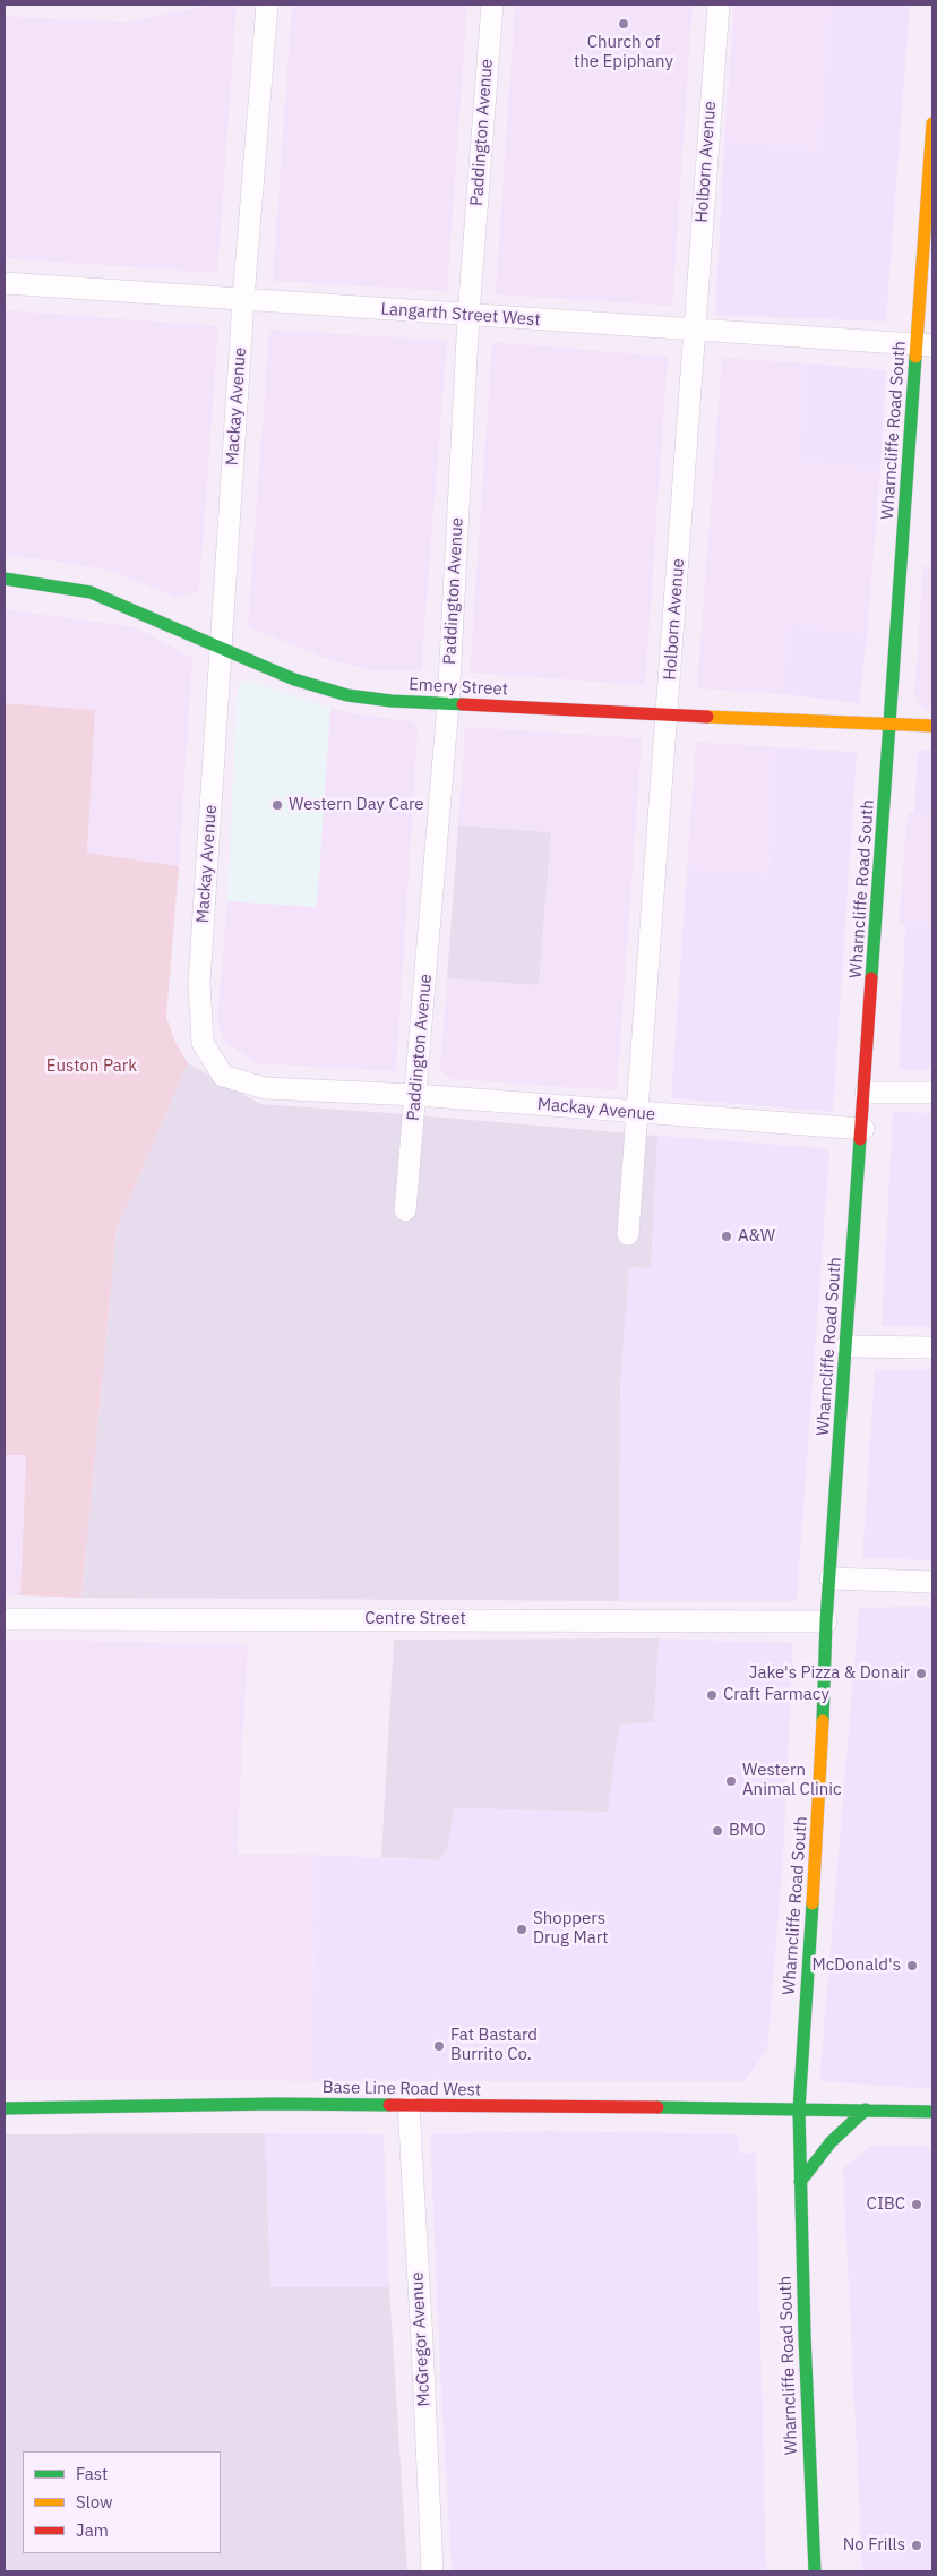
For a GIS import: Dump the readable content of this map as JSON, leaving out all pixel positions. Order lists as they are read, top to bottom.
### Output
{
  "streets": {
    "main road": ["Wharncliffe Road South", "Emery Street", "Base Line Road West"],
    "street": [
      "Paddington Avenue",
      "Holborn Avenue",
      "Langarth Street West",
      "Mackay Avenue",
      "Centre Street",
      "McGregor Avenue"
    ]
  },
  "crossings": [
    ["Paddington Avenue", "Langarth Street West"],
    ["Paddington Avenue", "Mackay Avenue"],
    ["Paddington Avenue", "Emery Street"],
    ["Holborn Avenue", "Langarth Street West"],
    ["Holborn Avenue", "Mackay Avenue"],
    ["Holborn Avenue", "Emery Street"],
    ["Langarth Street West", "Mackay Avenue"],
    ["Langarth Street West", "Wharncliffe Road South"],
    ["Mackay Avenue", "Wharncliffe Road South"],
    ["Mackay Avenue", "Emery Street"],
    ["Wharncliffe Road South", "Emery Street"],
    ["Wharncliffe Road South", "Centre Street"],
    ["Wharncliffe Road South", "Base Line Road West"],
    ["Base Line Road West", "McGregor Avenue"]
  ],
  "parks": ["Euston Park"],
  "places": [
    "Church of the Epiphany",
    "Western Day Care",
    "A&W",
    "Jake's Pizza & Donair",
    "Craft Farmacy",
    "Western Animal Clinic",
    "BMO",
    "Shoppers Drug Mart",
    "McDonald's",
    "Fat Bastard Burrito Co.",
    "CIBC",
    "No Frills"
  ],
  "legend": ["Fast", "Slow", "Jam"]
}
